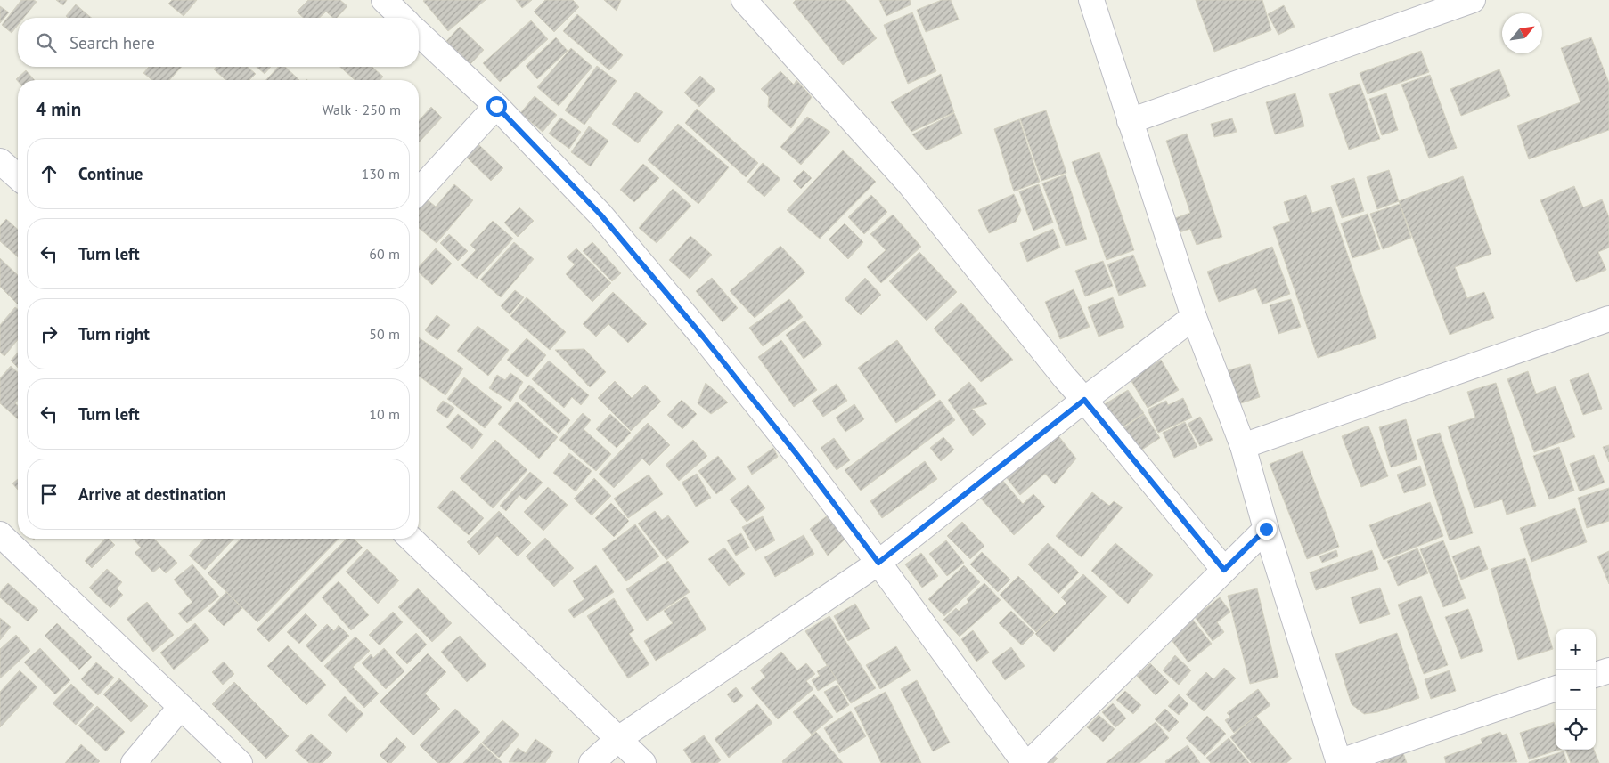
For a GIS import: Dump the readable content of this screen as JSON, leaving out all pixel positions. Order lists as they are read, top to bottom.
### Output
{
  "north": "top right",
  "page": {
    "search": "Search here",
    "heading": ["4 min", "Walk · 250 m"],
    "list": [
      ["Continue", "130 m"],
      ["Turn left", "60 m"],
      ["Turn right", "50 m"],
      ["Turn left", "10 m"],
      "Arrive at destination"
    ],
    "map_buttons": ["+", "−"]
  }
}
